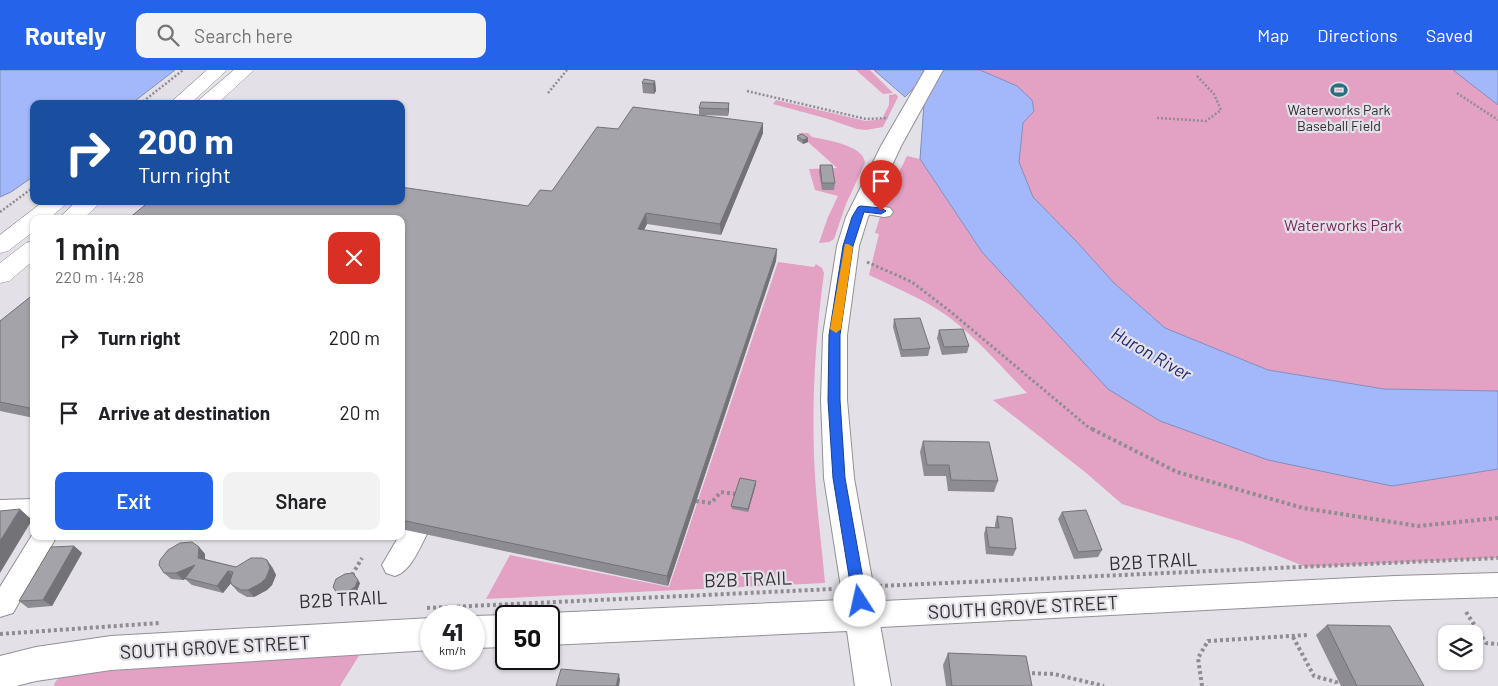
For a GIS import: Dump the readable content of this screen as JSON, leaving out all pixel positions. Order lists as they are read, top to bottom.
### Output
{
  "streets": {
    "main road": ["SOUTH GROVE STREET"],
    "path": ["B2B TRAIL"]
  },
  "crossings": [
    ["B2B TRAIL", "SOUTH GROVE STREET"]
  ],
  "water": ["Huron River"],
  "parks": ["Waterworks Park"],
  "places": {
    "sports": ["Waterworks Park Baseball Field"]
  },
  "page": {
    "header": "Routely",
    "search": "Search here",
    "nav": ["Map", "Directions", "Saved"],
    "turn": ["200 m", "Turn right"],
    "heading": ["1 min", "220 m · 14:28"],
    "list": [
      {
        "name": "Turn right",
        "value": "200 m"
      },
      {
        "name": "Arrive at destination",
        "value": "20 m"
      }
    ],
    "buttons": ["Exit", "Share"],
    "speed": "41 km/h",
    "limit": "50"
  }
}
